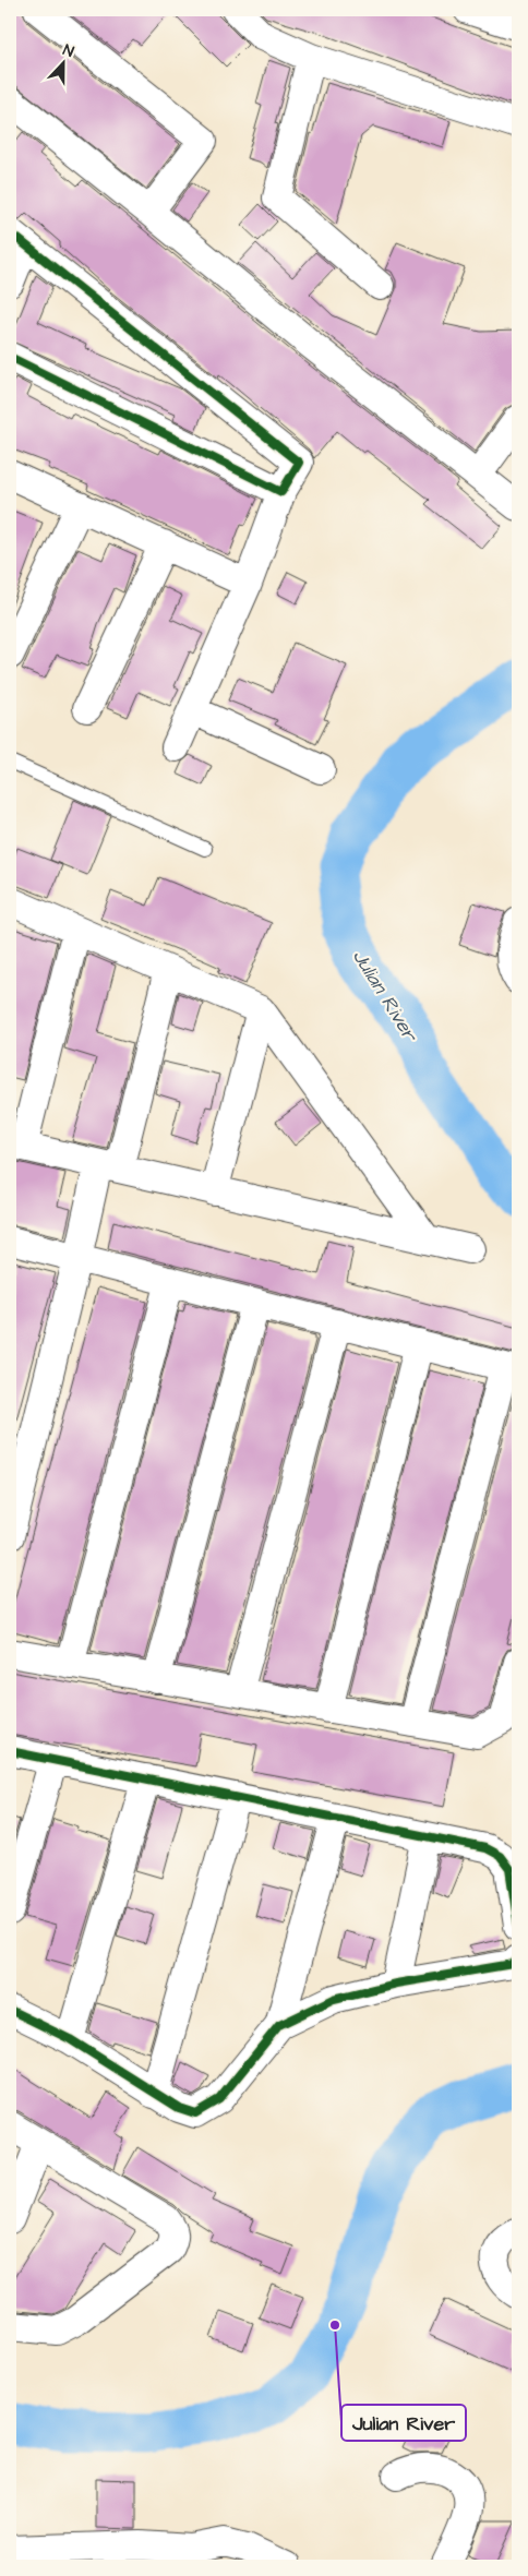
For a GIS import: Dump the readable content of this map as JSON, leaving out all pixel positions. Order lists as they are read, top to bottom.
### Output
{
  "water": ["Julian River"],
  "places": ["Julian River"],
  "north": "top"
}
